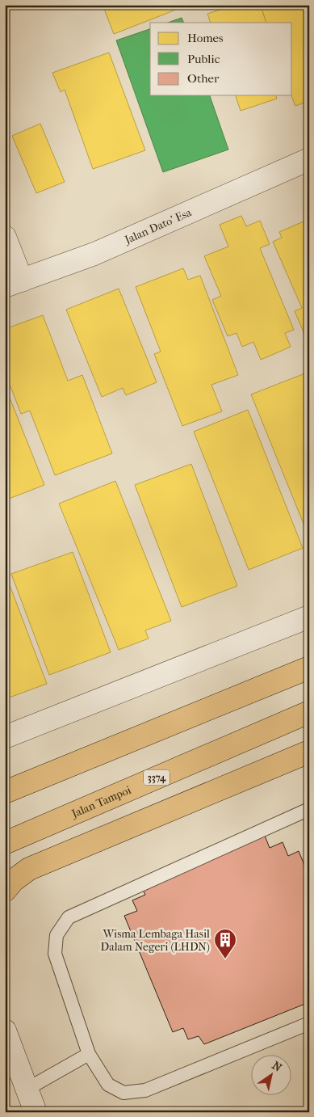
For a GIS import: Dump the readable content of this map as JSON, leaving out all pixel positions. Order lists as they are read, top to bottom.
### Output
{
  "streets": {
    "main road": ["3374", "Jalan Tampoi"],
    "street": ["Jalan Dato' Esa"]
  },
  "places": {
    "building": ["Wisma Lembaga Hasil Dalam Negeri (LHDN)"]
  },
  "legend": ["Homes", "Public", "Other"],
  "north": "top right"
}
